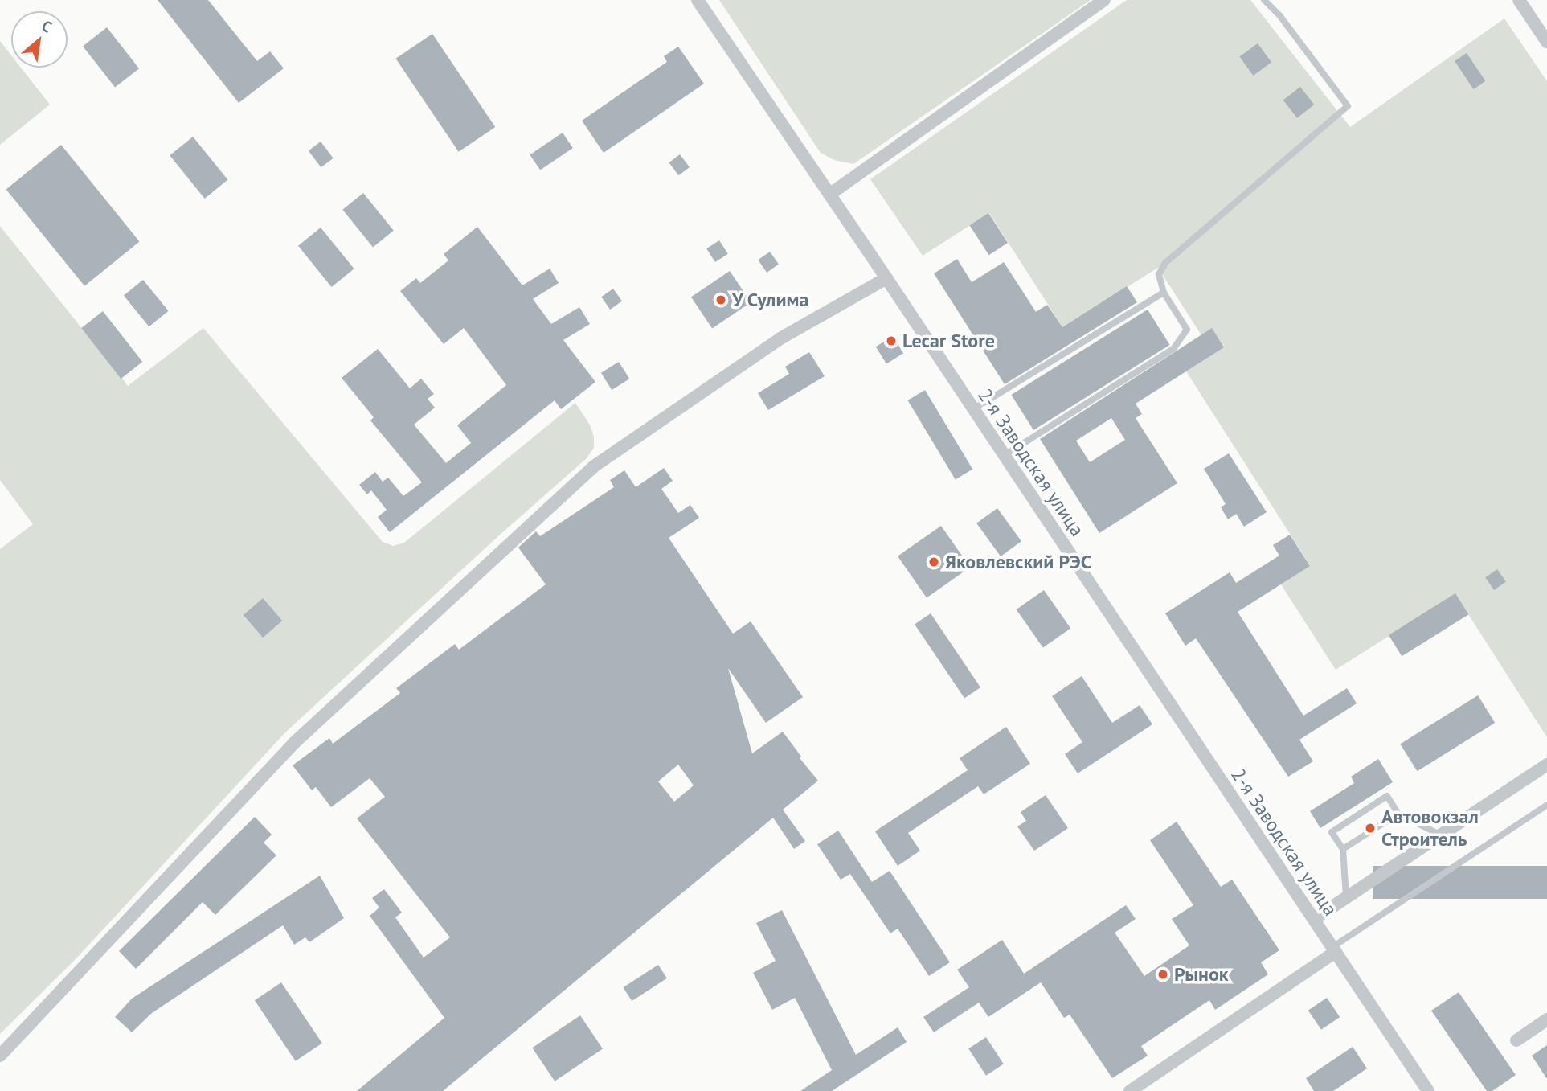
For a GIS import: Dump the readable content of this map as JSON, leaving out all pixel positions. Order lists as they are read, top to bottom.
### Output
{
  "streets": {
    "street": ["2-я Заводская улица"]
  },
  "places": [
    "У Сулима",
    "Lecar Store",
    "Яковлевский РЭС",
    "Автовокзал Строитель",
    "Рынок"
  ],
  "north": "top right"
}
